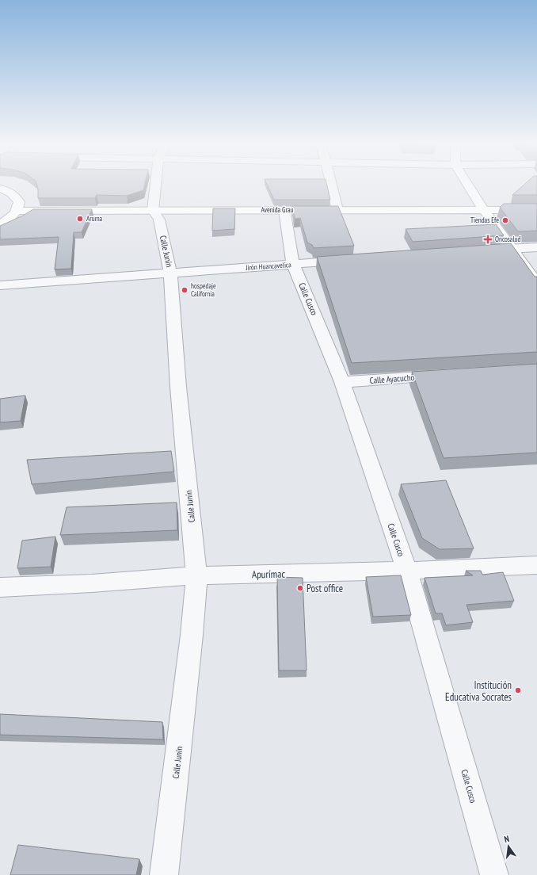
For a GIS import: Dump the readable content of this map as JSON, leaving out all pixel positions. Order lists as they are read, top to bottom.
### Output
{
  "streets": {
    "street": [
      "Avenida Grau",
      "Calle Junín",
      "Jirón Huancavelica",
      "Calle Cusco",
      "Calle Ayacucho",
      "Apurímac"
    ]
  },
  "crossings": [
    ["Avenida Grau", "Calle Junín"],
    ["Avenida Grau", "Calle Cusco"],
    ["Calle Junín", "Jirón Huancavelica"],
    ["Calle Junín", "Apurímac"],
    ["Jirón Huancavelica", "Calle Cusco"],
    ["Calle Cusco", "Calle Ayacucho"],
    ["Calle Cusco", "Apurímac"]
  ],
  "places": {
    "other": [
      "Aruma",
      "Tiendas Efe",
      "hospedaje California",
      "Post office",
      "Institución Educativa Socrates"
    ],
    "health": ["Oncosalud"]
  },
  "north": "top"
}
